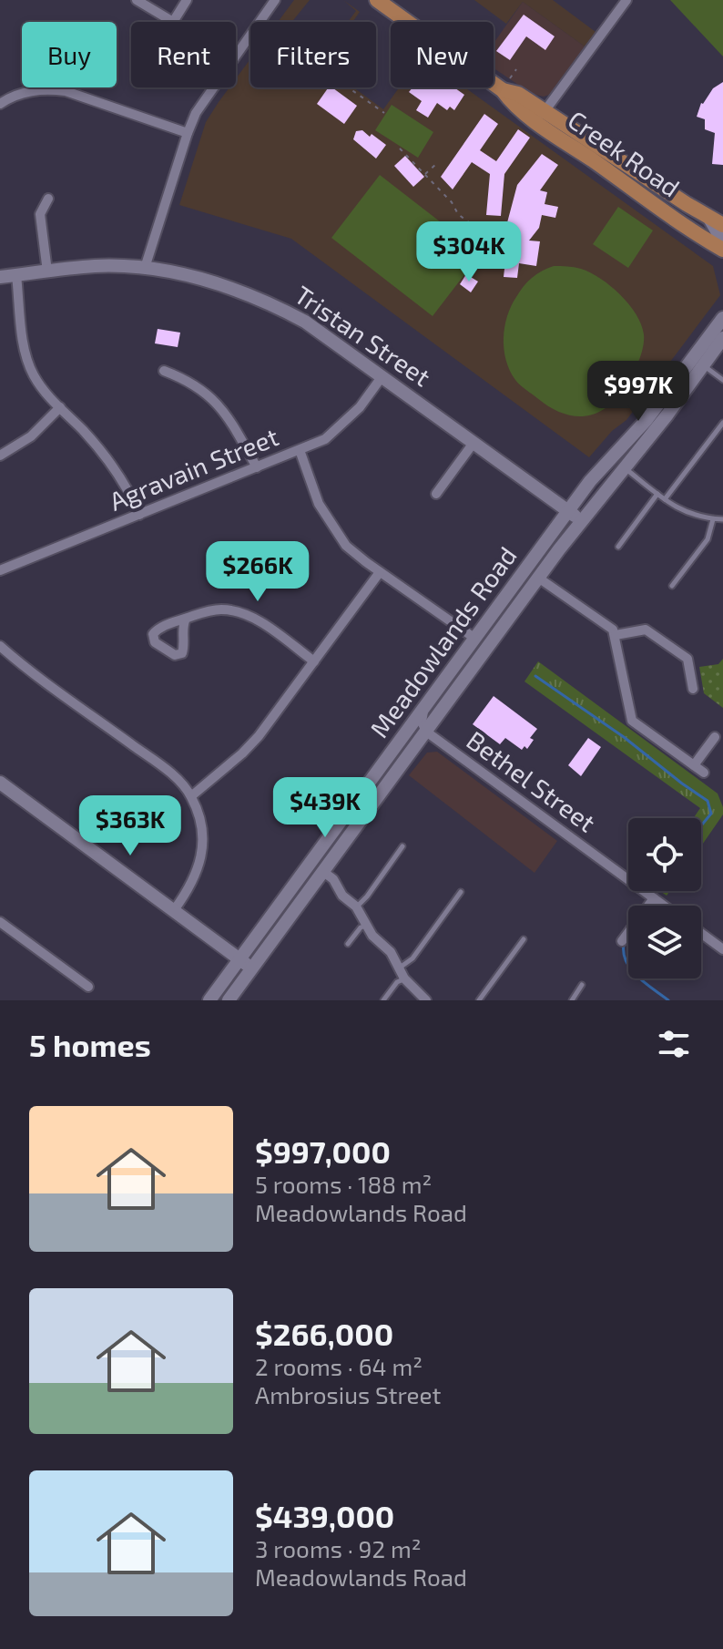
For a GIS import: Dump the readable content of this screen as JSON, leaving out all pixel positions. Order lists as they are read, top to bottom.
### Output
{
  "streets": {
    "main road": ["Creek Road", "Tristan Street", "Meadowlands Road"],
    "street": ["Agravain Street", "Bethel Street"]
  },
  "crossings": [
    ["Tristan Street", "Agravain Street"],
    ["Tristan Street", "Meadowlands Road"],
    ["Meadowlands Road", "Bethel Street"]
  ],
  "page": {
    "chip": [
      "Buy",
      "Rent",
      "Filters",
      "New"
    ],
    "price": [
      "$304K",
      "$997K",
      "$266K",
      "$439K",
      "$363K"
    ],
    "heading": "5 homes",
    "list": [
      {
        "name": "$997,000",
        "note": "5 rooms · 188 m² · Meadowlands Road"
      },
      {
        "name": "$266,000",
        "note": "2 rooms · 64 m² · Ambrosius Street"
      },
      {
        "name": "$439,000",
        "note": "3 rooms · 92 m² · Meadowlands Road"
      }
    ]
  }
}
